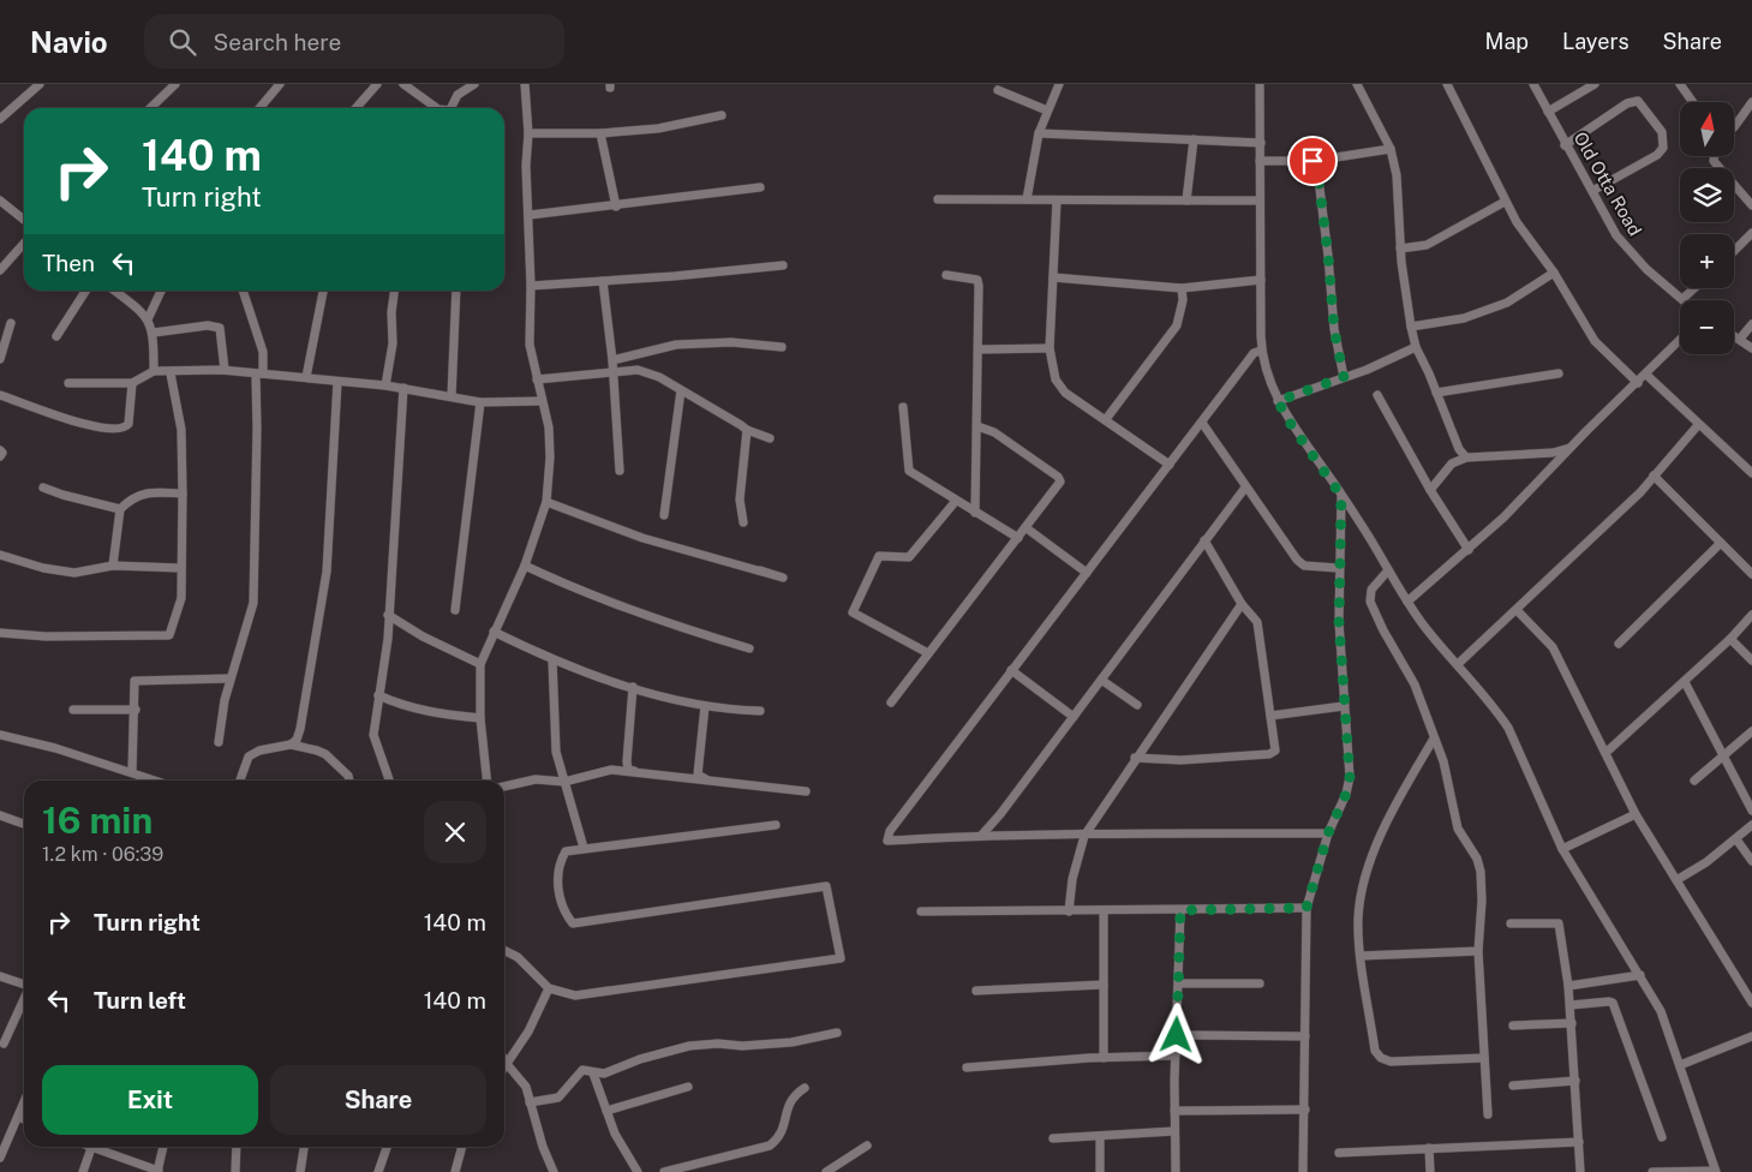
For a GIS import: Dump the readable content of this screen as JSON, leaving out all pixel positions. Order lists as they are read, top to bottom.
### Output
{
  "streets": {
    "street": ["Old Otta Road"]
  },
  "north": "top",
  "page": {
    "header": "Navio",
    "search": "Search here",
    "nav": ["Map", "Layers", "Share"],
    "map_buttons": ["+", "−"],
    "turn": ["140 m", "Turn right"],
    "then": "Then",
    "heading": ["16 min", "1.2 km · 06:39"],
    "list": [
      {
        "name": "Turn right",
        "value": "140 m"
      },
      {
        "name": "Turn left",
        "value": "140 m"
      }
    ],
    "buttons": ["Exit", "Share"]
  }
}
